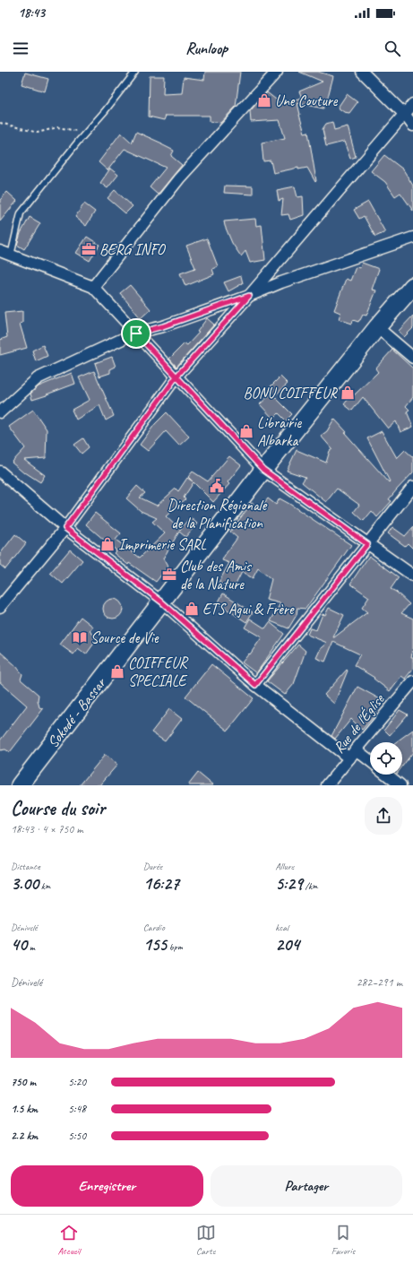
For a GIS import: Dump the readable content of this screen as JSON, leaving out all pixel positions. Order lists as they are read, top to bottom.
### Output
{
  "streets": {
    "main road": ["Sokodé - Bassar"],
    "street": ["Rue de l'Église"]
  },
  "places": {
    "shop": [
      "Une Couture",
      "BONU COIFFEUR",
      "Librairie Albarka",
      "Imprimerie SARL",
      "ETS Agui & Frère",
      "COIFFEUR SPECIALE"
    ],
    "office": ["BERG INFO", "Club des Amis de la Nature"],
    "public building": ["Direction Régionale de la Planification"],
    "library": ["Source de Vie"]
  },
  "page": {
    "status": "18:43",
    "header": "Runloop",
    "heading": ["Course du soir", "18:43 · 4 × 750 m"],
    "stats": [
      ["Distance", "3.00 km"],
      ["Durée", "16:27"],
      ["Allure", "5:29 /km"],
      ["Dénivelé", "40 m"],
      ["Cardio", "155 bpm"],
      ["kcal", "204"]
    ],
    "chart": ["Dénivelé", "282–291 m"],
    "list": [
      {
        "name": "750 m",
        "note": "5:20"
      },
      {
        "name": "1.5 km",
        "note": "5:48"
      },
      {
        "name": "2.2 km",
        "note": "5:50"
      }
    ],
    "buttons": ["Enregistrer", "Partager"],
    "tabs": ["Accueil", "Carte", "Favoris"]
  }
}
